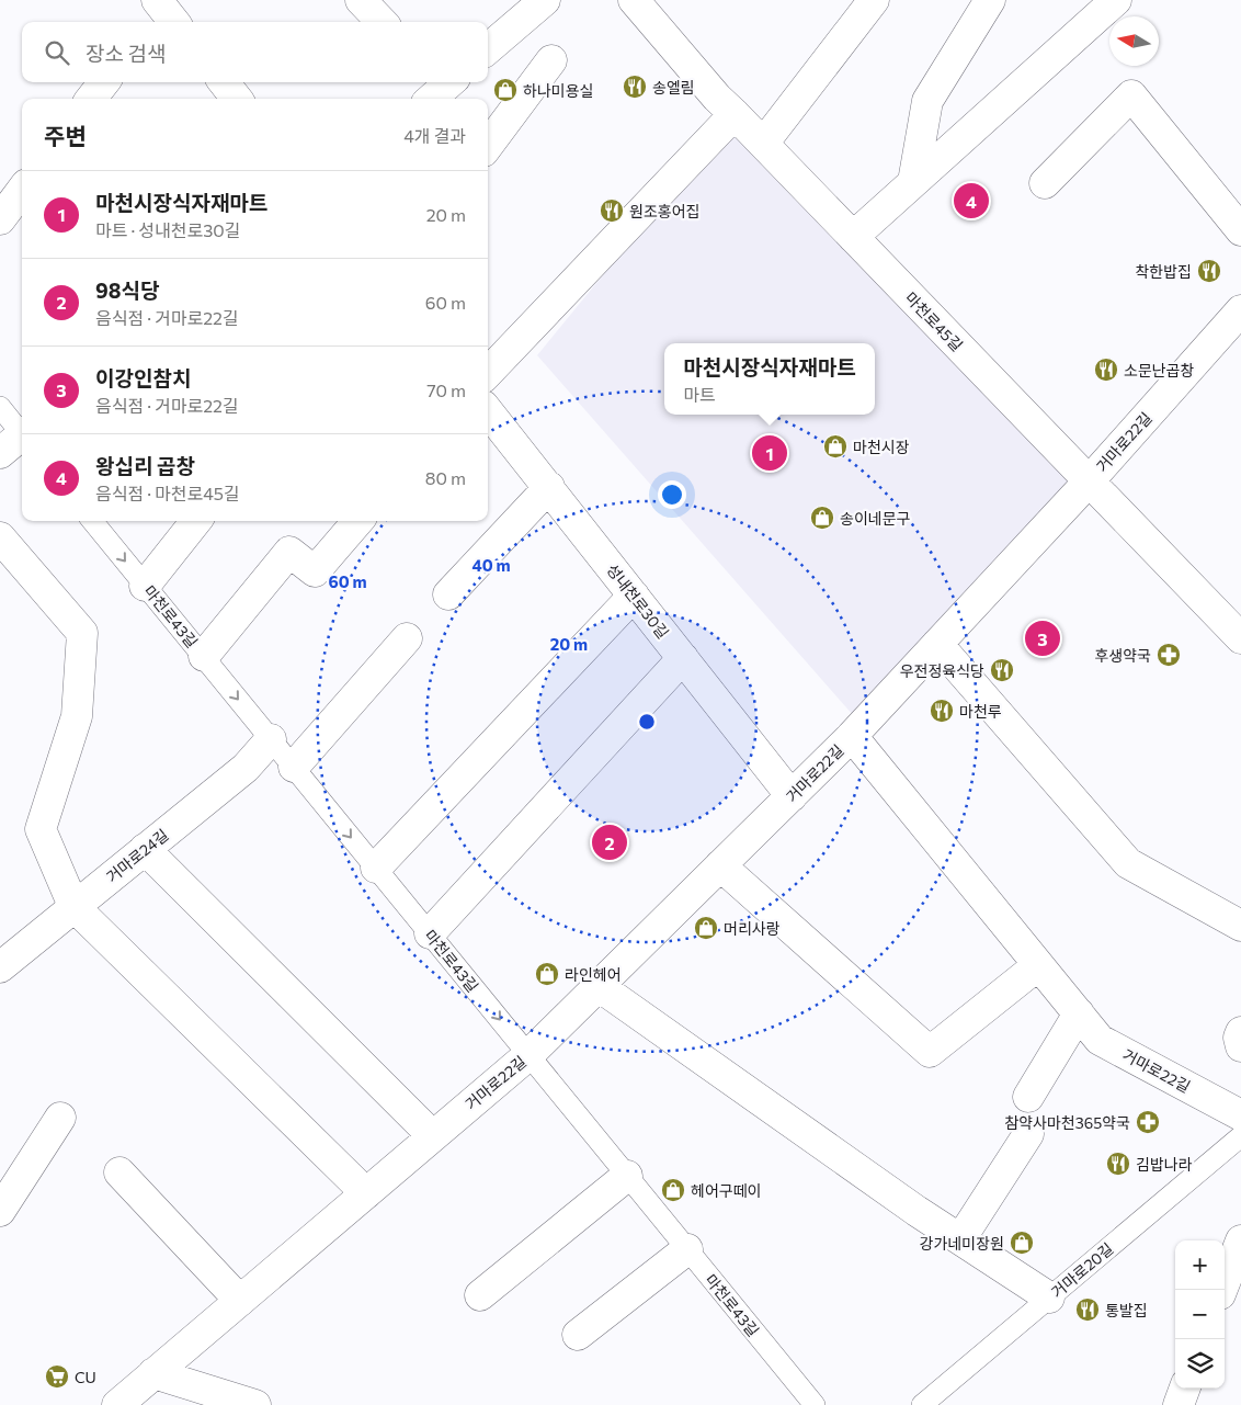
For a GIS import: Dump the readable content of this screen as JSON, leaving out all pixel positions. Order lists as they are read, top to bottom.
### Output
{
  "streets": {
    "street": [
      "마천로45길",
      "거마로22길",
      "성내천로30길",
      "거마로24길"
    ],
    "lane": ["마천로43길", "거마로20길"]
  },
  "crossings": [
    ["마천로45길", "거마로22길"],
    ["거마로22길", "성내천로30길"],
    ["거마로22길", "마천로43길"],
    ["마천로43길", "거마로24길"]
  ],
  "one_way": ["마천로43길"],
  "places": {
    "restaurant": [
      "송엘림",
      "원조홍어집",
      "착한밥집",
      "소문난곱창",
      "우전정육식당",
      "마천루",
      "김밥나라",
      "통발집"
    ],
    "shop": [
      "하나미용실",
      "마천시장",
      "송이네문구",
      "머리사랑",
      "라인헤어",
      "헤어구떼이",
      "강가네미장원"
    ],
    "pharmacy": ["후생약국", "참약사마천365약국"],
    "supermarket": ["CU"]
  },
  "north": "left",
  "page": {
    "search": "장소 검색",
    "heading": ["주변", "4개 결과"],
    "list": [
      {
        "mark": "1",
        "name": "마천시장식자재마트",
        "note": "마트 · 성내천로30길",
        "value": "20 m"
      },
      {
        "mark": "2",
        "name": "98식당",
        "note": "음식점 · 거마로22길",
        "value": "60 m"
      },
      {
        "mark": "3",
        "name": "이강인참치",
        "note": "음식점 · 거마로22길",
        "value": "70 m"
      },
      {
        "mark": "4",
        "name": "왕십리 곱창",
        "note": "음식점 · 마천로45길",
        "value": "80 m"
      }
    ],
    "pins": [
      "4",
      "1",
      "3",
      "2"
    ],
    "popup": ["마천시장식자재마트", "마트"],
    "map_buttons": ["+", "−"]
  },
  "rings": ["40 m", "60 m", "20 m"]
}
